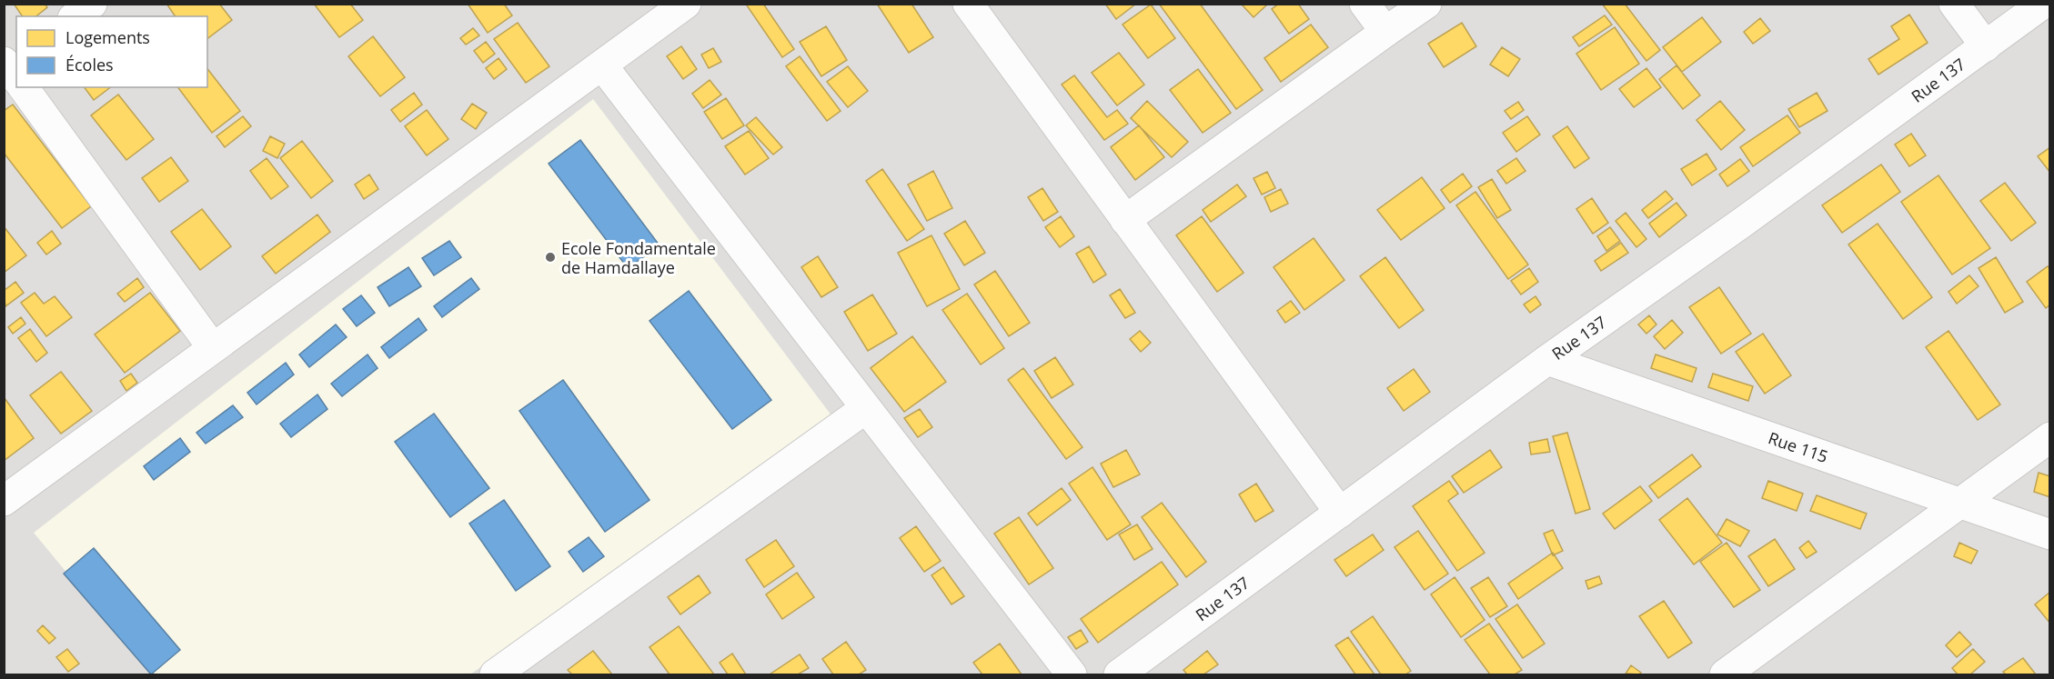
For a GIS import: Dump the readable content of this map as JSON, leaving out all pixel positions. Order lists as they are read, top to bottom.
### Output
{
  "streets": {
    "street": ["Rue 137", "Rue 115"]
  },
  "crossings": [
    ["Rue 137", "Rue 115"]
  ],
  "places": ["Ecole Fondamentale de Hamdallaye"],
  "legend": ["Logements", "Écoles"]
}
